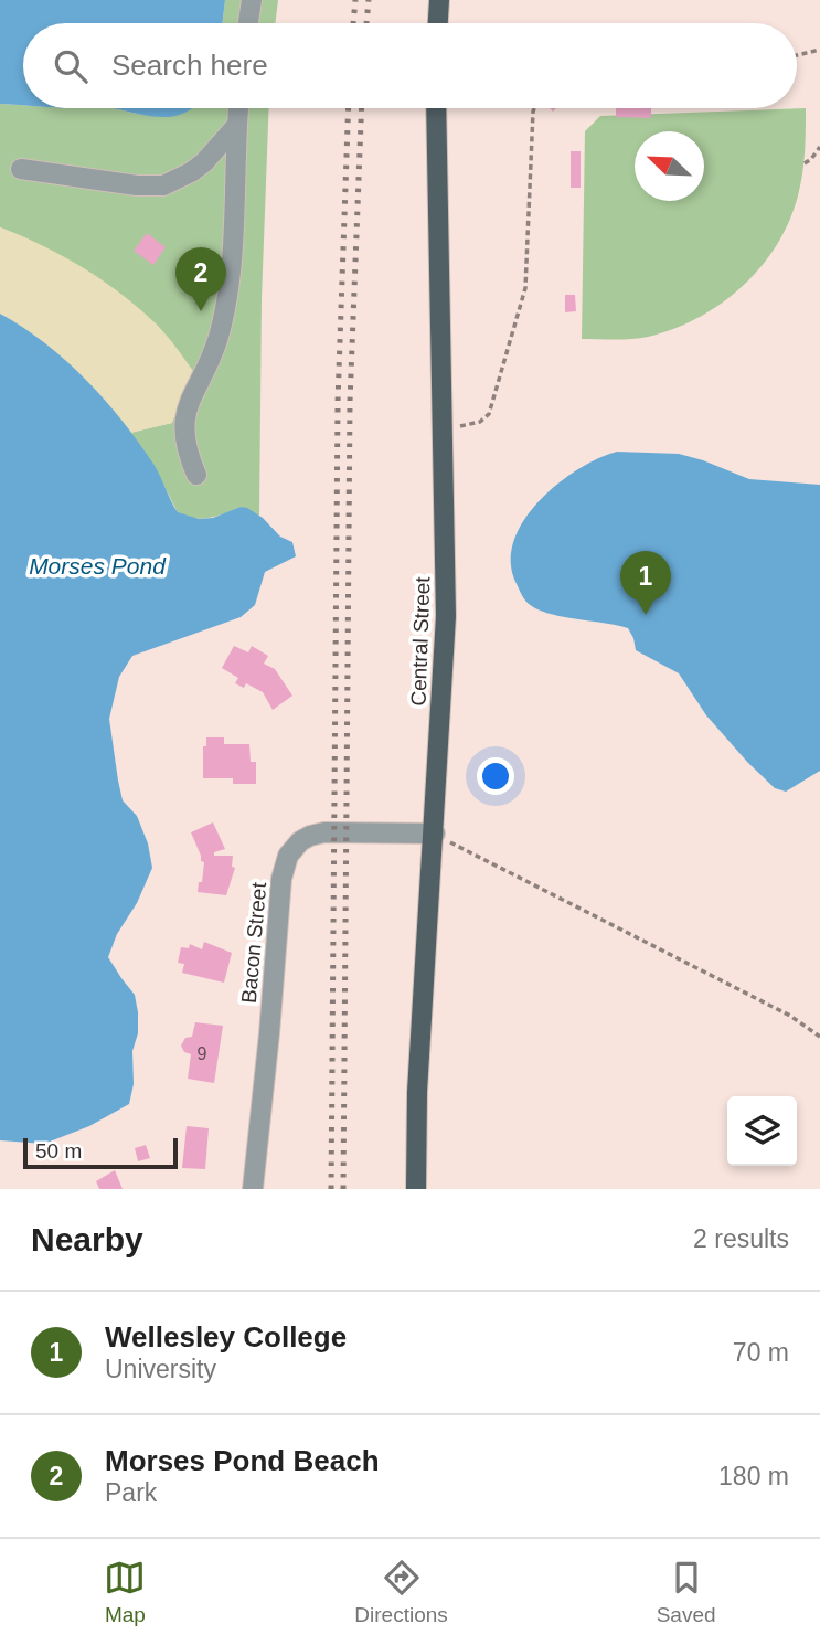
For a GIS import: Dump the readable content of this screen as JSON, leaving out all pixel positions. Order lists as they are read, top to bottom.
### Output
{
  "streets": {
    "main road": ["Central Street"],
    "street": ["Bacon Street"]
  },
  "crossings": [
    ["Central Street", "Bacon Street"]
  ],
  "water": ["Morses Pond"],
  "house_numbers": ["9"],
  "scale_bar": "50 m",
  "north": "top left",
  "page": {
    "search": "Search here",
    "pins": ["2", "1"],
    "scale": "50 m",
    "heading": ["Nearby", "2 results"],
    "list": [
      {
        "mark": "1",
        "name": "Wellesley College",
        "note": "University",
        "value": "70 m"
      },
      {
        "mark": "2",
        "name": "Morses Pond Beach",
        "note": "Park",
        "value": "180 m"
      }
    ],
    "nav": ["Map", "Directions", "Saved"]
  }
}
